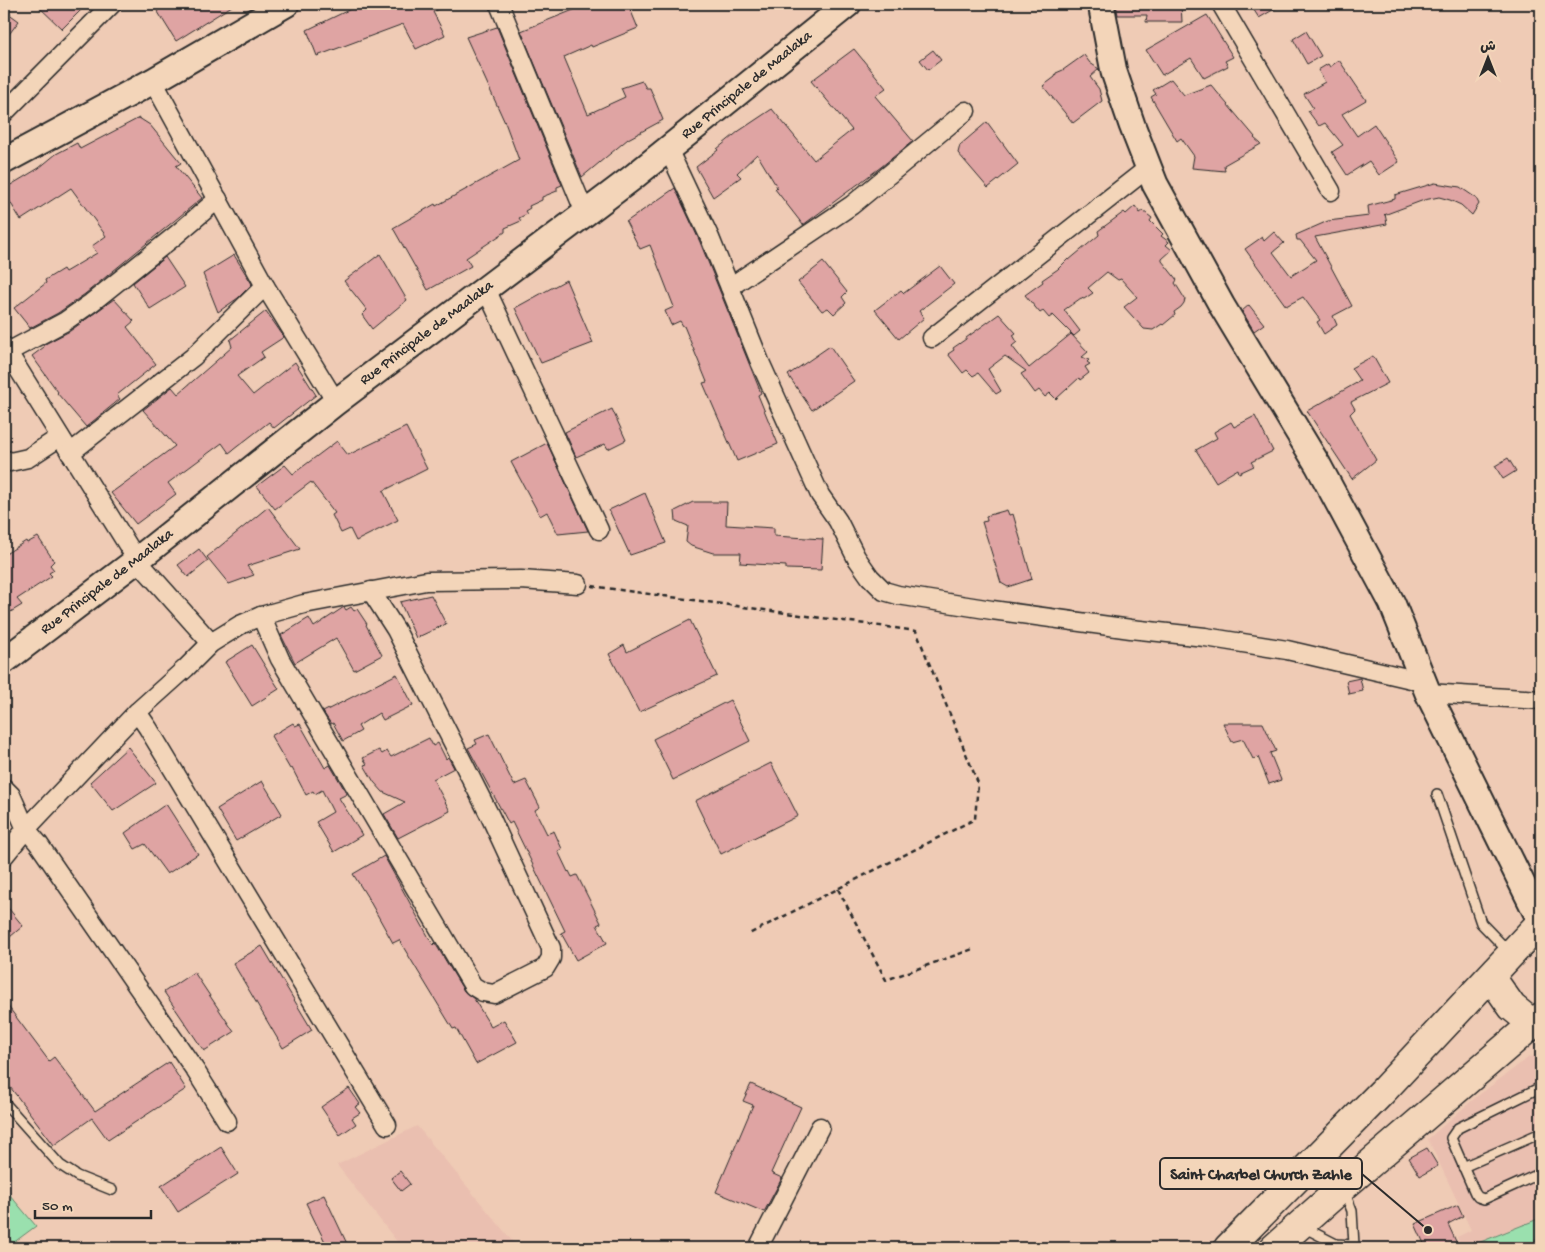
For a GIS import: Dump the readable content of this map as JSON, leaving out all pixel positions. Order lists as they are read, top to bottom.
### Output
{
  "streets": {
    "street": ["Rue Principale de Maalaka"]
  },
  "places": ["Saint Charbel Church Zahle"],
  "scale_bar": "50 m",
  "north": "top"
}
